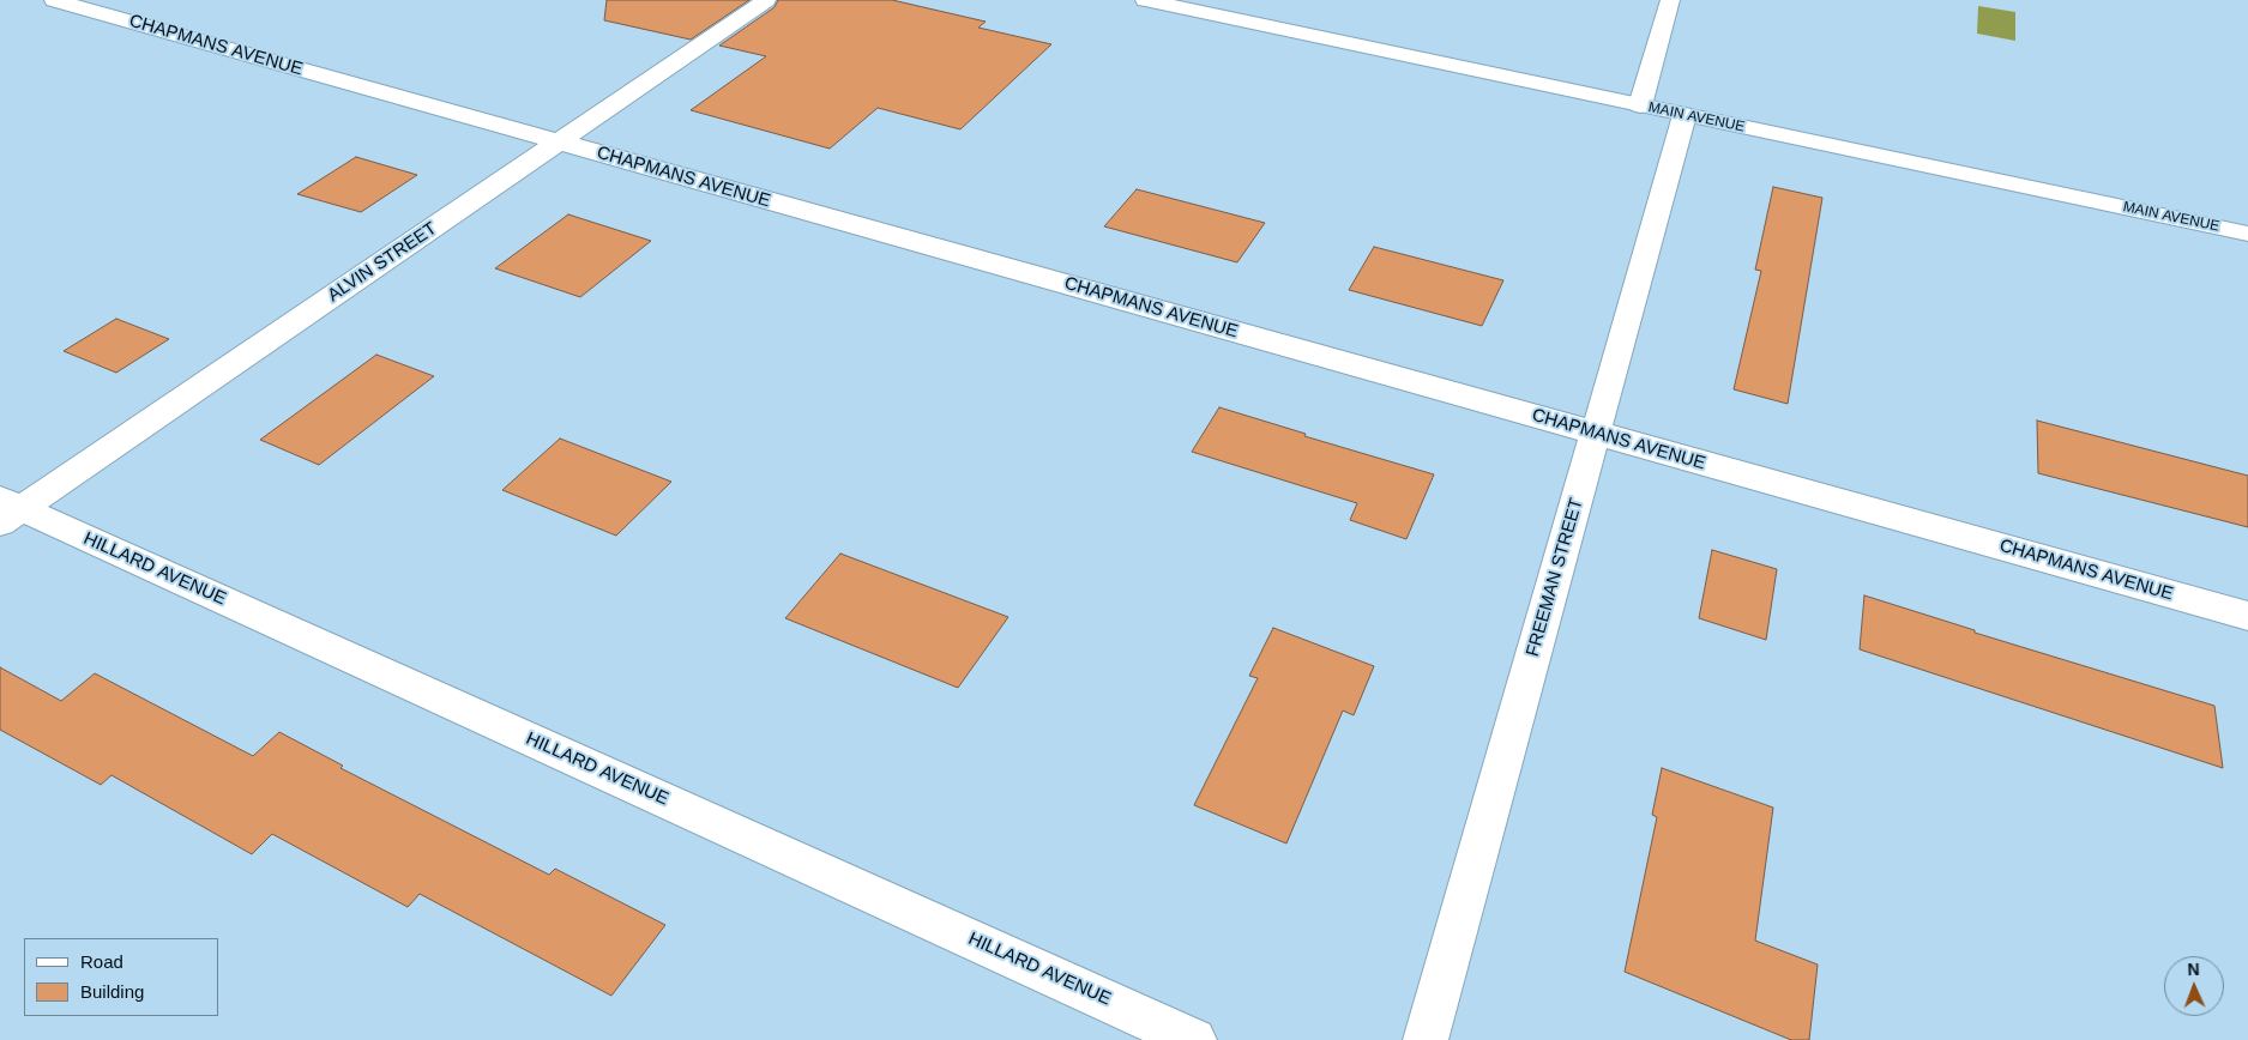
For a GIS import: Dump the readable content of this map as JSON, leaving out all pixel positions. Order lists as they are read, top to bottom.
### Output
{
  "streets": {
    "street": [
      "CHAPMANS AVENUE",
      "MAIN AVENUE",
      "ALVIN STREET",
      "HILLARD AVENUE",
      "FREEMAN STREET"
    ]
  },
  "crossings": [
    ["CHAPMANS AVENUE", "ALVIN STREET"],
    ["CHAPMANS AVENUE", "FREEMAN STREET"],
    ["MAIN AVENUE", "FREEMAN STREET"],
    ["ALVIN STREET", "HILLARD AVENUE"]
  ],
  "legend": ["Road", "Building"],
  "north": "top"
}
